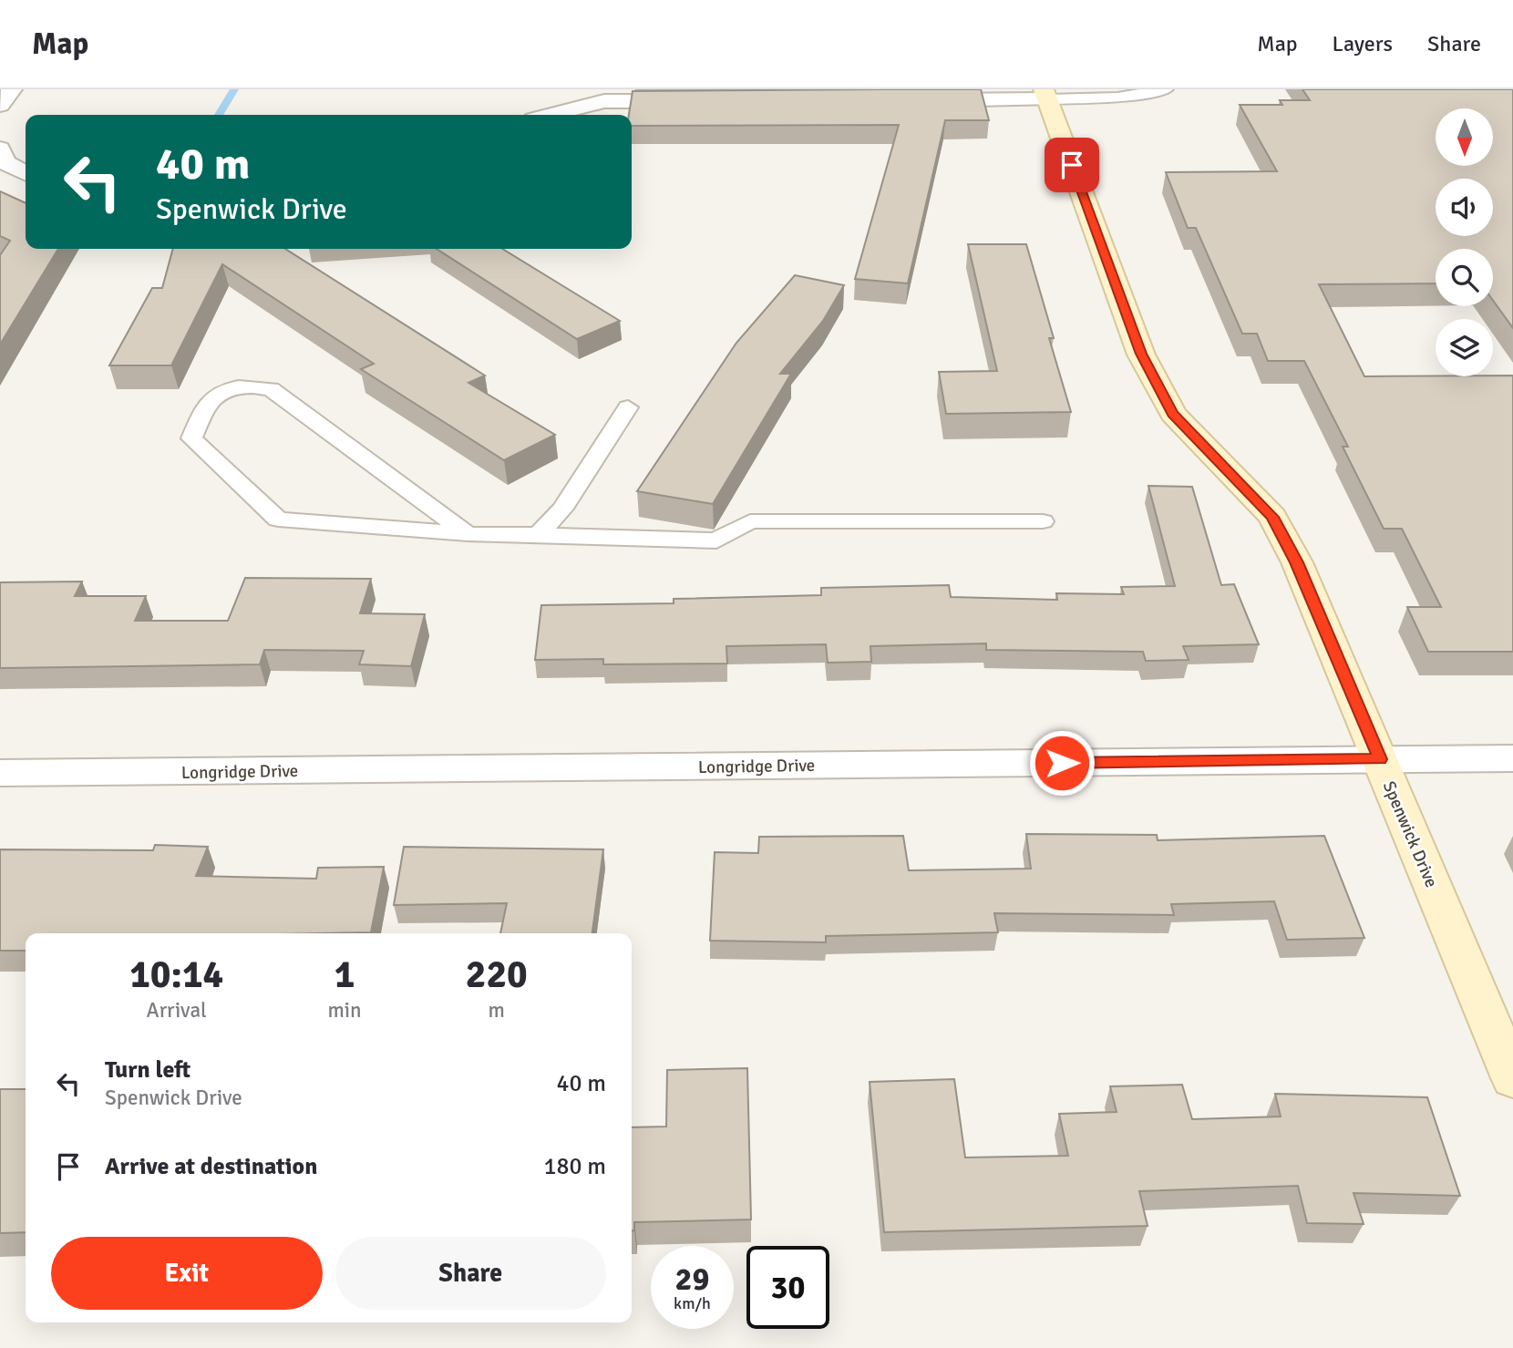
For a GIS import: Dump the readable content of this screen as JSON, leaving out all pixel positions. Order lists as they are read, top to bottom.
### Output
{
  "streets": {
    "street": ["Longridge Drive", "Spenwick Drive"]
  },
  "crossings": [
    ["Longridge Drive", "Spenwick Drive"]
  ],
  "north": "bottom",
  "page": {
    "header": "Map",
    "nav": ["Map", "Layers", "Share"],
    "turn": ["40 m", "Spenwick Drive"],
    "eta": [
      "10:14",
      "Arrival",
      "1",
      "min",
      "220",
      "m"
    ],
    "list": [
      {
        "name": "Turn left",
        "note": "Spenwick Drive",
        "value": "40 m"
      },
      {
        "name": "Arrive at destination",
        "value": "180 m"
      }
    ],
    "buttons": ["Exit", "Share"],
    "speed": "29 km/h",
    "limit": "30"
  }
}
